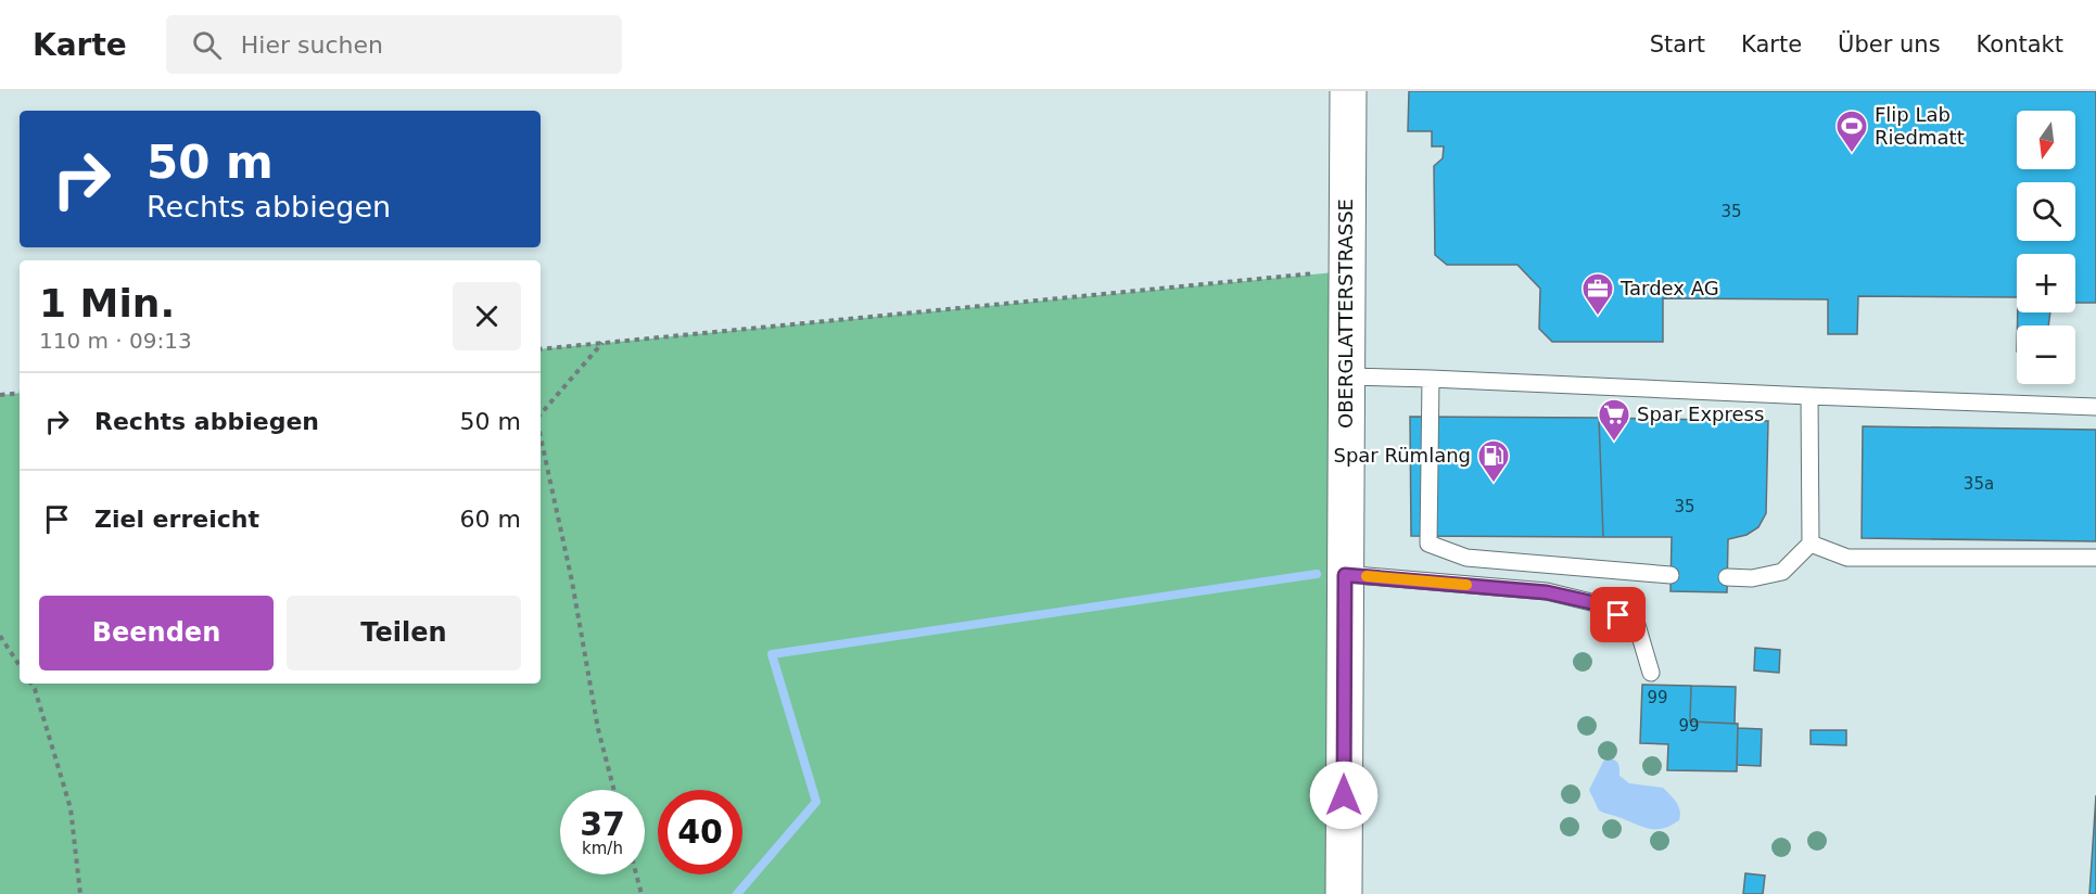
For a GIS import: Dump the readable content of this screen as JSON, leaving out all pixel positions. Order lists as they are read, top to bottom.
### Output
{
  "streets": {
    "street": ["OBERGLATTERSTRASSE"]
  },
  "places": {
    "sports": ["Flip Lab Riedmatt"],
    "office": ["Tardex AG"],
    "supermarket": ["Spar Express"],
    "fuel station": ["Spar Rümlang"]
  },
  "house_numbers": [
    "35",
    "35a",
    "35",
    "99",
    "99"
  ],
  "north": "bottom",
  "page": {
    "header": "Karte",
    "search": "Hier suchen",
    "nav": [
      "Start",
      "Karte",
      "Über uns",
      "Kontakt"
    ],
    "map_buttons": ["+", "−"],
    "turn": ["50 m", "Rechts abbiegen"],
    "heading": ["1 Min.", "110 m · 09:13"],
    "list": [
      {
        "name": "Rechts abbiegen",
        "value": "50 m"
      },
      {
        "name": "Ziel erreicht",
        "value": "60 m"
      }
    ],
    "buttons": ["Beenden", "Teilen"],
    "speed": "37 km/h",
    "limit": "40"
  }
}
